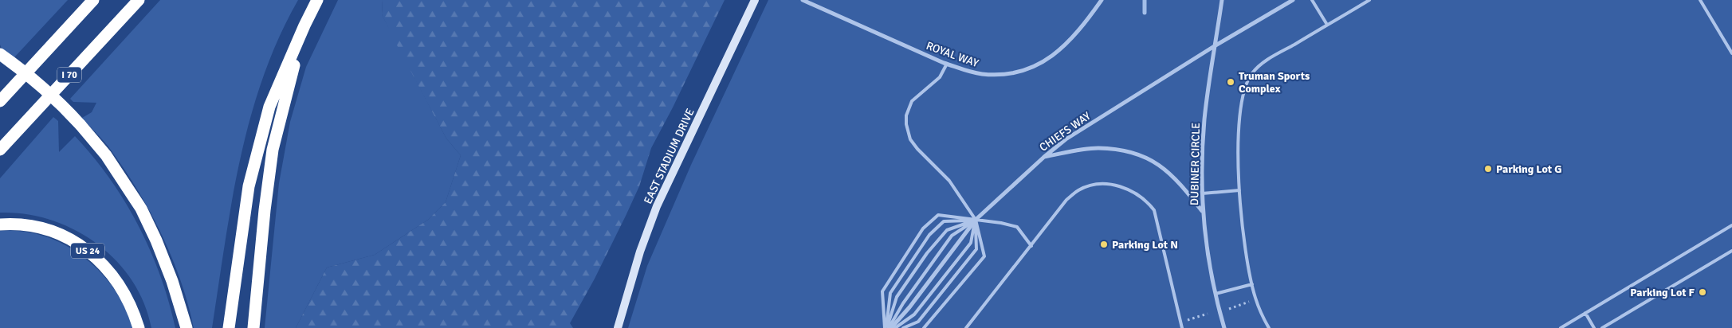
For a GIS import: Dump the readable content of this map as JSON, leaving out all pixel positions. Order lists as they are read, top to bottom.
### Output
{
  "streets": {
    "highway": ["I 70", "US 24"],
    "main road": ["EAST STADIUM DRIVE"],
    "street": ["ROYAL WAY", "CHIEFS WAY", "DUBINER CIRCLE"]
  },
  "crossings": [
    ["CHIEFS WAY", "DUBINER CIRCLE"]
  ],
  "places": [
    "Truman Sports Complex",
    "Parking Lot G",
    "Parking Lot N",
    "Parking Lot F"
  ]
}
